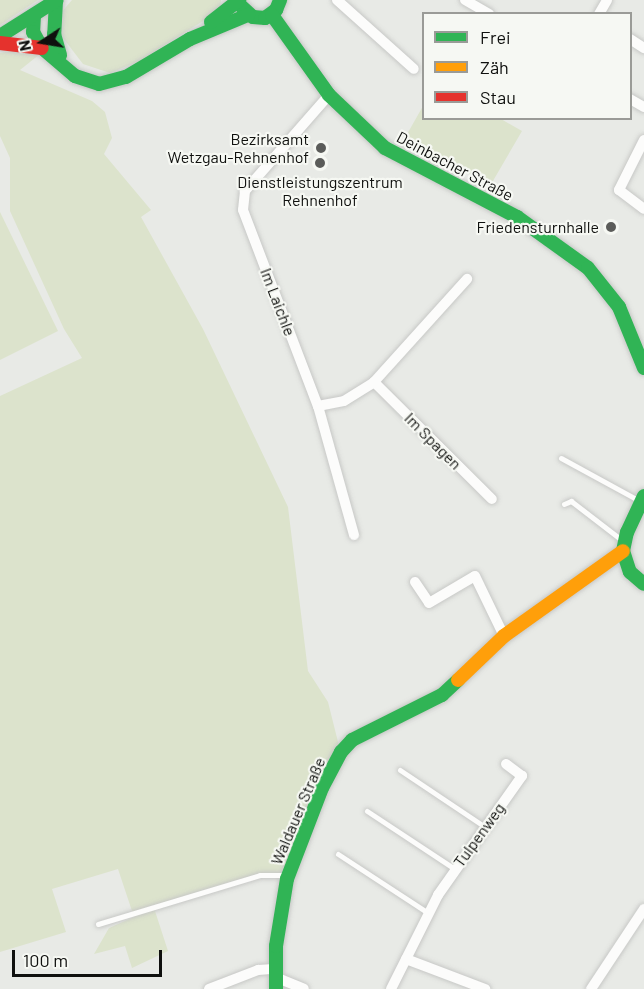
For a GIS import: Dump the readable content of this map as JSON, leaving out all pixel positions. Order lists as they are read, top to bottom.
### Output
{
  "streets": {
    "street": [
      "Deinbacher Straße",
      "Im Laichle",
      "Im Spagen",
      "Waldauer Straße",
      "Tulpenweg"
    ]
  },
  "crossings": [
    ["Deinbacher Straße", "Im Laichle"]
  ],
  "places": ["Bezirksamt Wetzgau-Rehnenhof", "Dienstleistungszentrum Rehnenhof", "Friedensturnhalle"],
  "legend": ["Frei", "Zäh", "Stau"],
  "scale_bar": "100 m",
  "north": "left"
}
